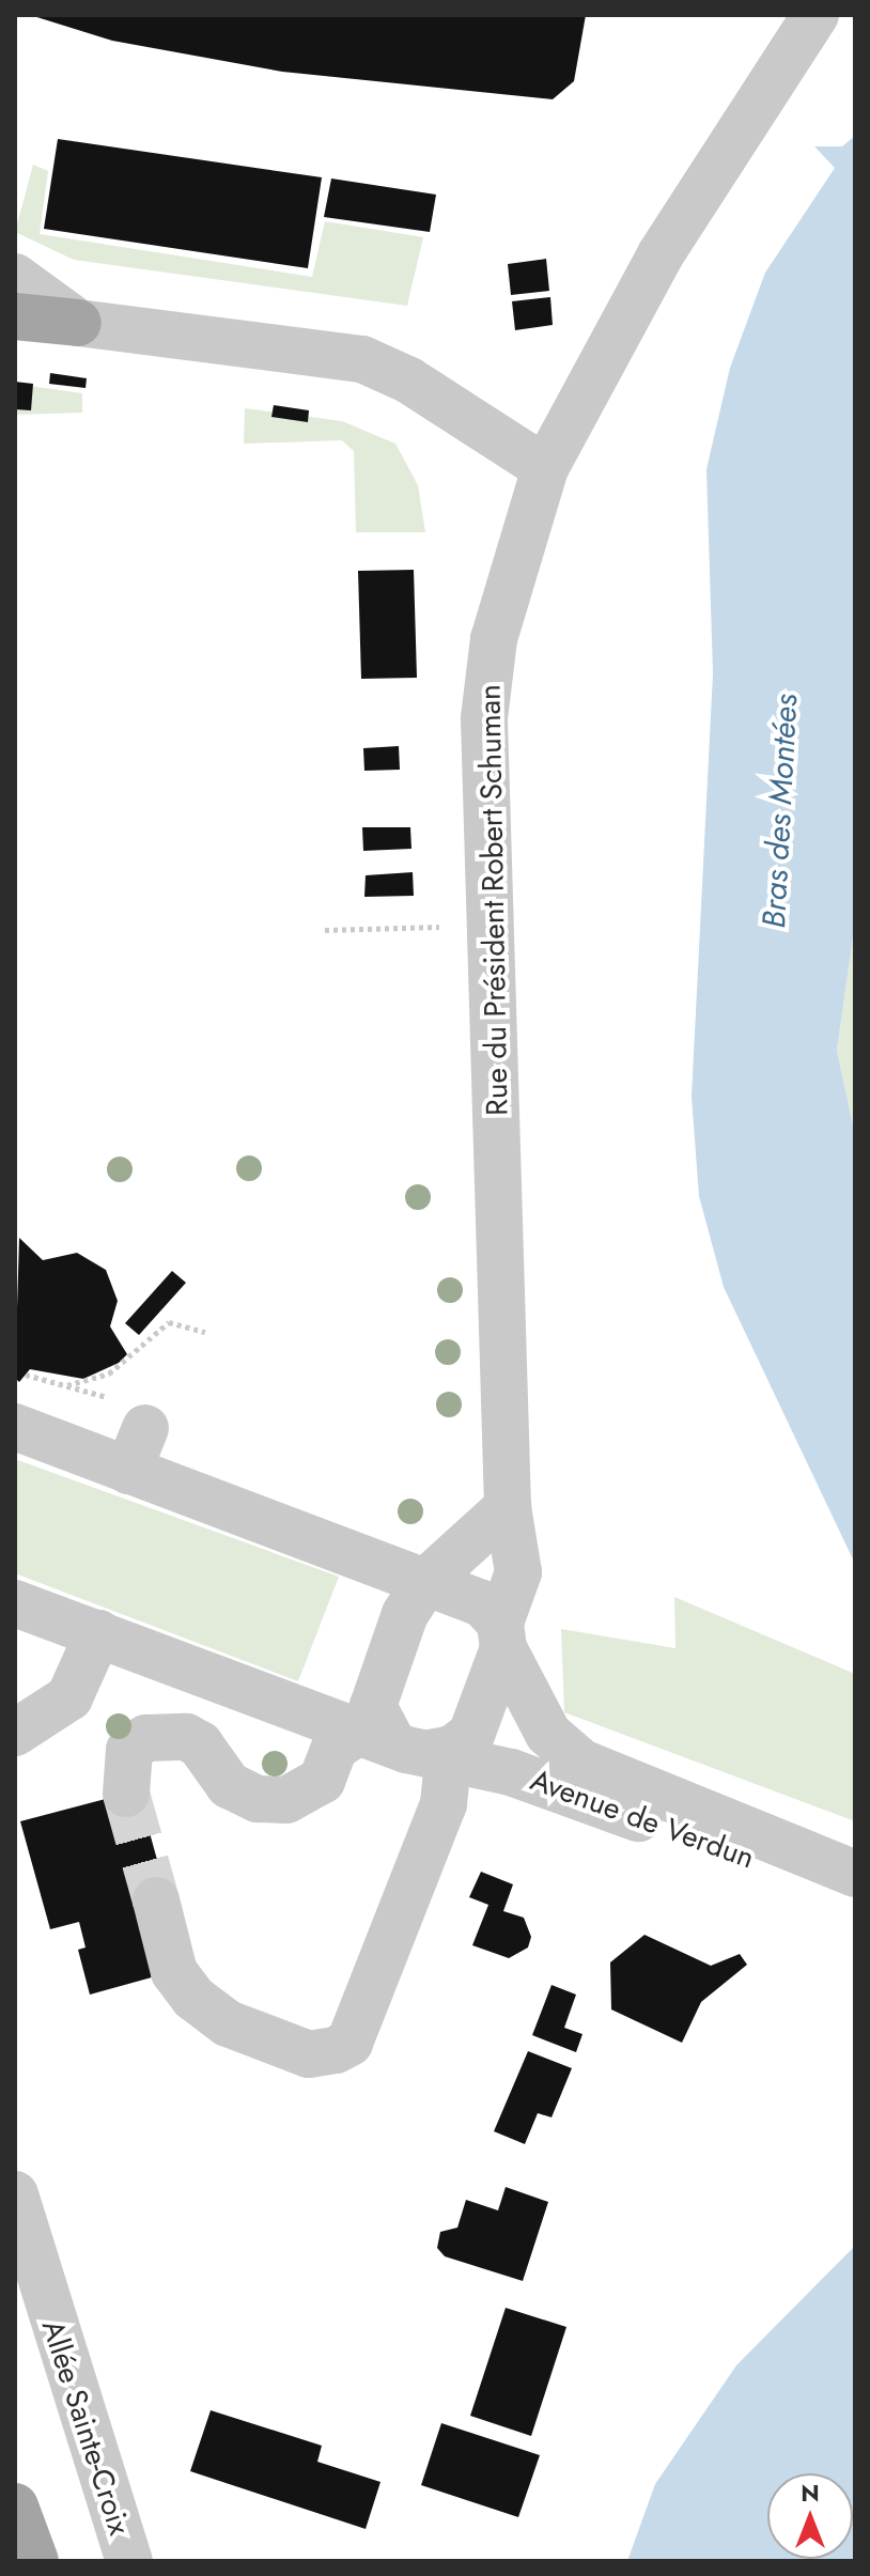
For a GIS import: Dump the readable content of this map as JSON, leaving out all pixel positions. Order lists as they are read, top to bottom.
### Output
{
  "streets": {
    "street": ["Rue du Président Robert Schuman", "Avenue de Verdun", "Allée Sainte-Croix"]
  },
  "crossings": [
    ["Rue du Président Robert Schuman", "Avenue de Verdun"]
  ],
  "water": ["Bras des Montées"],
  "north": "top"
}
